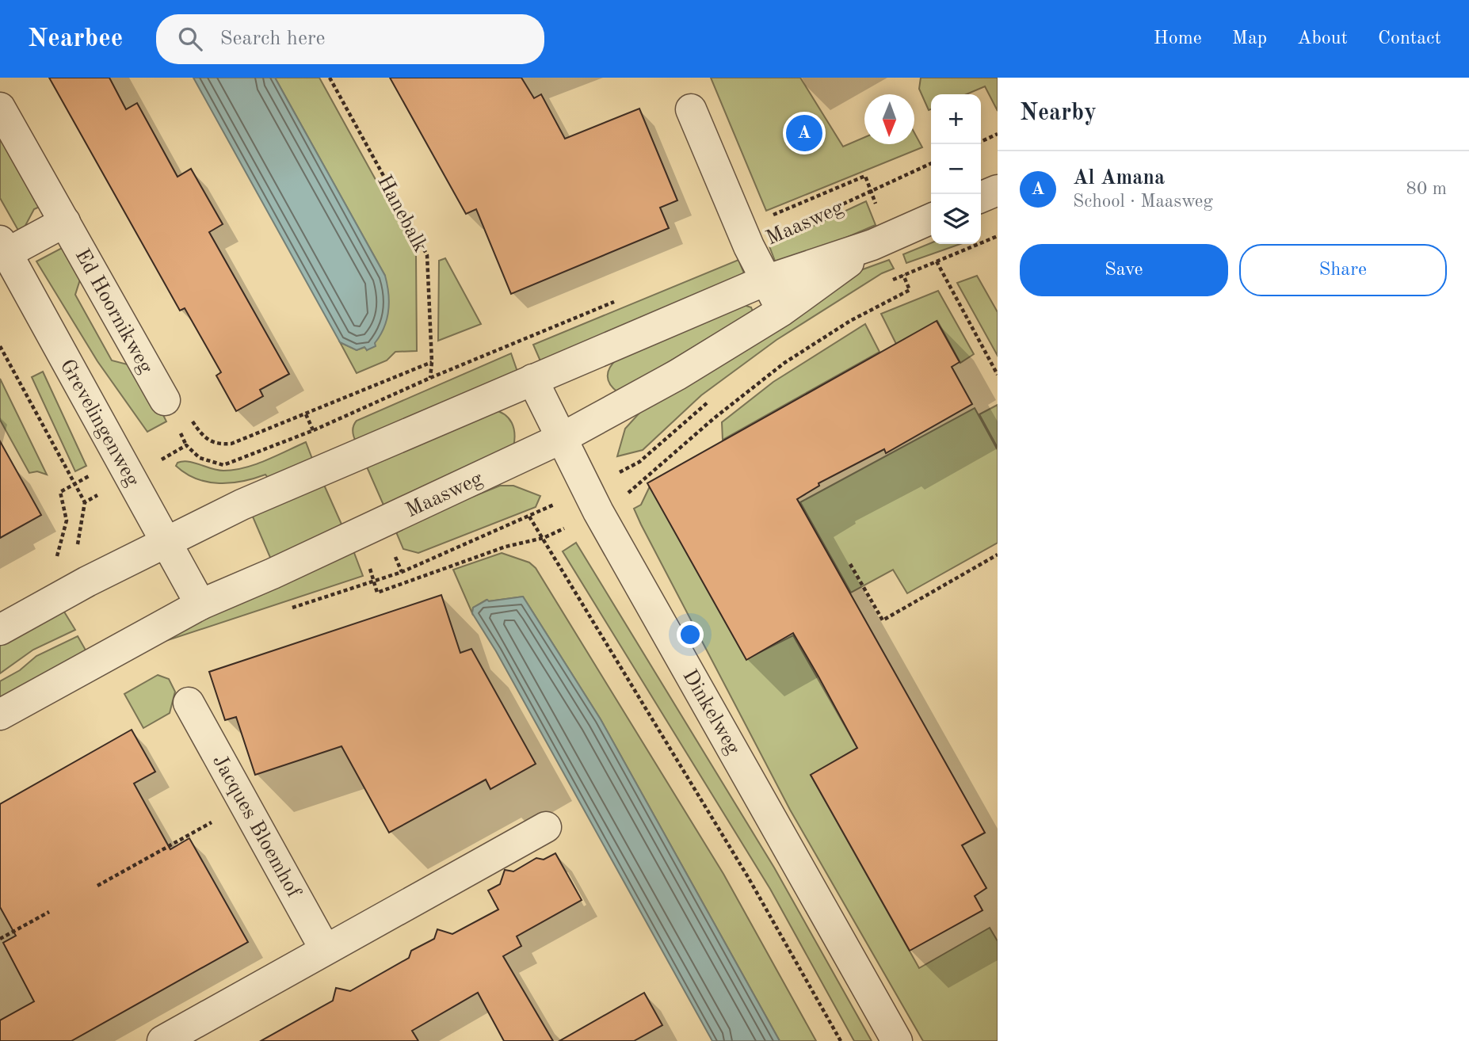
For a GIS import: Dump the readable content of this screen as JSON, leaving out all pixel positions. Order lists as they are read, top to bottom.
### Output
{
  "streets": {
    "street": [
      "Maasweg",
      "Ed Hoornikweg",
      "Grevelingenweg",
      "Dinkelweg",
      "Jacques Bloemhof"
    ],
    "path": ["Hanebalk"]
  },
  "crossings": [
    ["Maasweg", "Grevelingenweg"],
    ["Maasweg", "Dinkelweg"]
  ],
  "north": "bottom",
  "page": {
    "header": "Nearbee",
    "search": "Search here",
    "nav": [
      "Home",
      "Map",
      "About",
      "Contact"
    ],
    "heading": "Nearby",
    "map_buttons": ["+", "−"],
    "pins": "A",
    "list": [
      {
        "mark": "A",
        "name": "Al Amana",
        "note": "School · Maasweg",
        "value": "80 m"
      }
    ],
    "buttons": ["Save", "Share"]
  }
}
